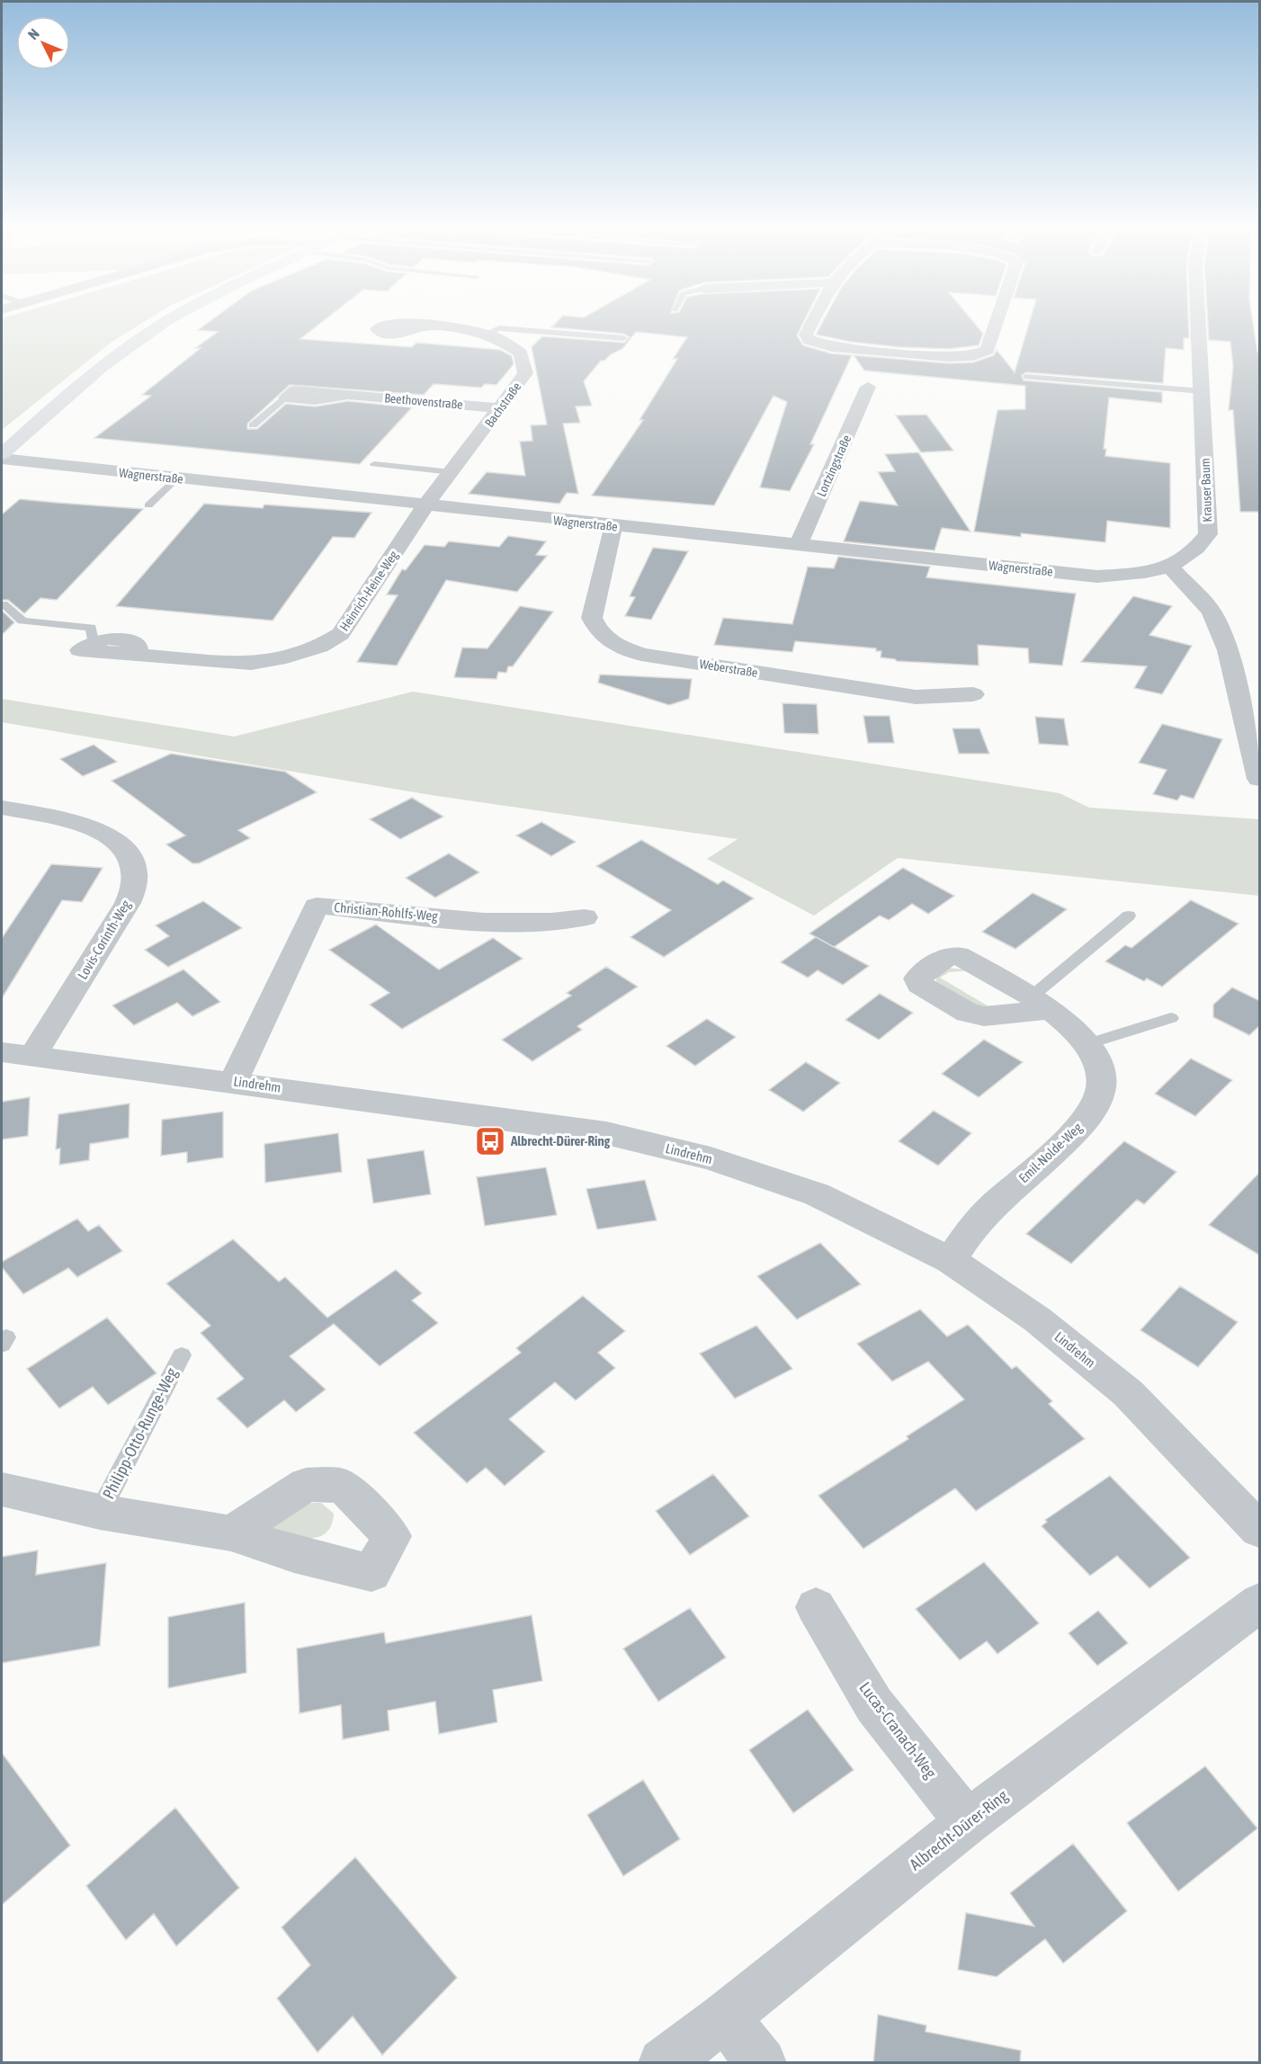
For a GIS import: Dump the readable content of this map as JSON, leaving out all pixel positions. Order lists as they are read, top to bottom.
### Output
{
  "streets": {
    "street": [
      "Beethovenstraße",
      "Bachstraße",
      "Lortzingstraße",
      "Wagnerstraße",
      "Krauser Baum",
      "Heinrich-Heine-Weg",
      "Weberstraße",
      "Christian-Rohlfs-Weg",
      "Lovis-Corinth-Weg",
      "Lindrehm",
      "Emil-Nolde-Weg",
      "Philipp-Otto-Runge-Weg",
      "Lucas-Cranach-Weg",
      "Albrecht-Dürer-Ring"
    ]
  },
  "crossings": [
    ["Beethovenstraße", "Bachstraße"],
    ["Bachstraße", "Wagnerstraße"],
    ["Bachstraße", "Heinrich-Heine-Weg"],
    ["Lortzingstraße", "Wagnerstraße"],
    ["Wagnerstraße", "Krauser Baum"],
    ["Wagnerstraße", "Heinrich-Heine-Weg"],
    ["Wagnerstraße", "Weberstraße"],
    ["Christian-Rohlfs-Weg", "Lindrehm"],
    ["Lovis-Corinth-Weg", "Lindrehm"],
    ["Lindrehm", "Emil-Nolde-Weg"],
    ["Lucas-Cranach-Weg", "Albrecht-Dürer-Ring"]
  ],
  "places": {
    "bus stop": ["Albrecht-Dürer-Ring"]
  },
  "north": "top left"
}
